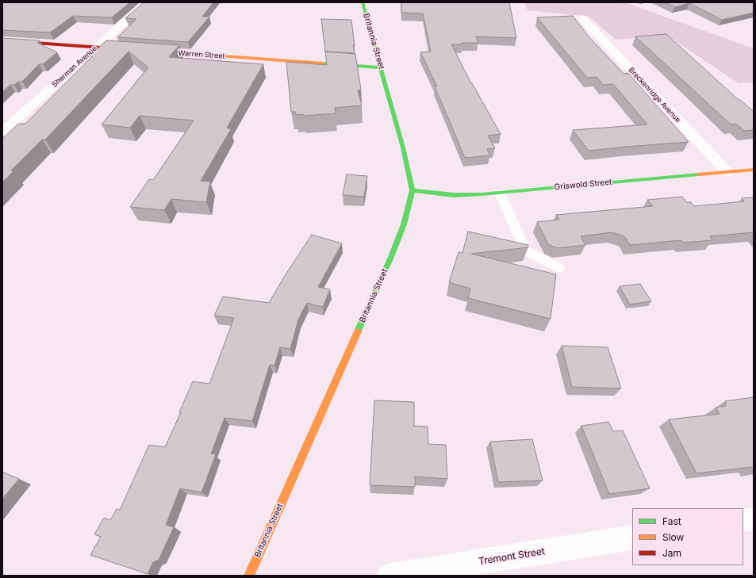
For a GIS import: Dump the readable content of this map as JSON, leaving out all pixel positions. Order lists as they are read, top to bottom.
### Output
{
  "streets": {
    "street": [
      "Britannia Street",
      "Warren Street",
      "Sherman Avenue",
      "Breckenridge Avenue",
      "Griswold Street",
      "Tremont Street"
    ]
  },
  "crossings": [
    ["Britannia Street", "Warren Street"],
    ["Britannia Street", "Griswold Street"],
    ["Breckenridge Avenue", "Griswold Street"]
  ],
  "legend": ["Fast", "Slow", "Jam"]
}
